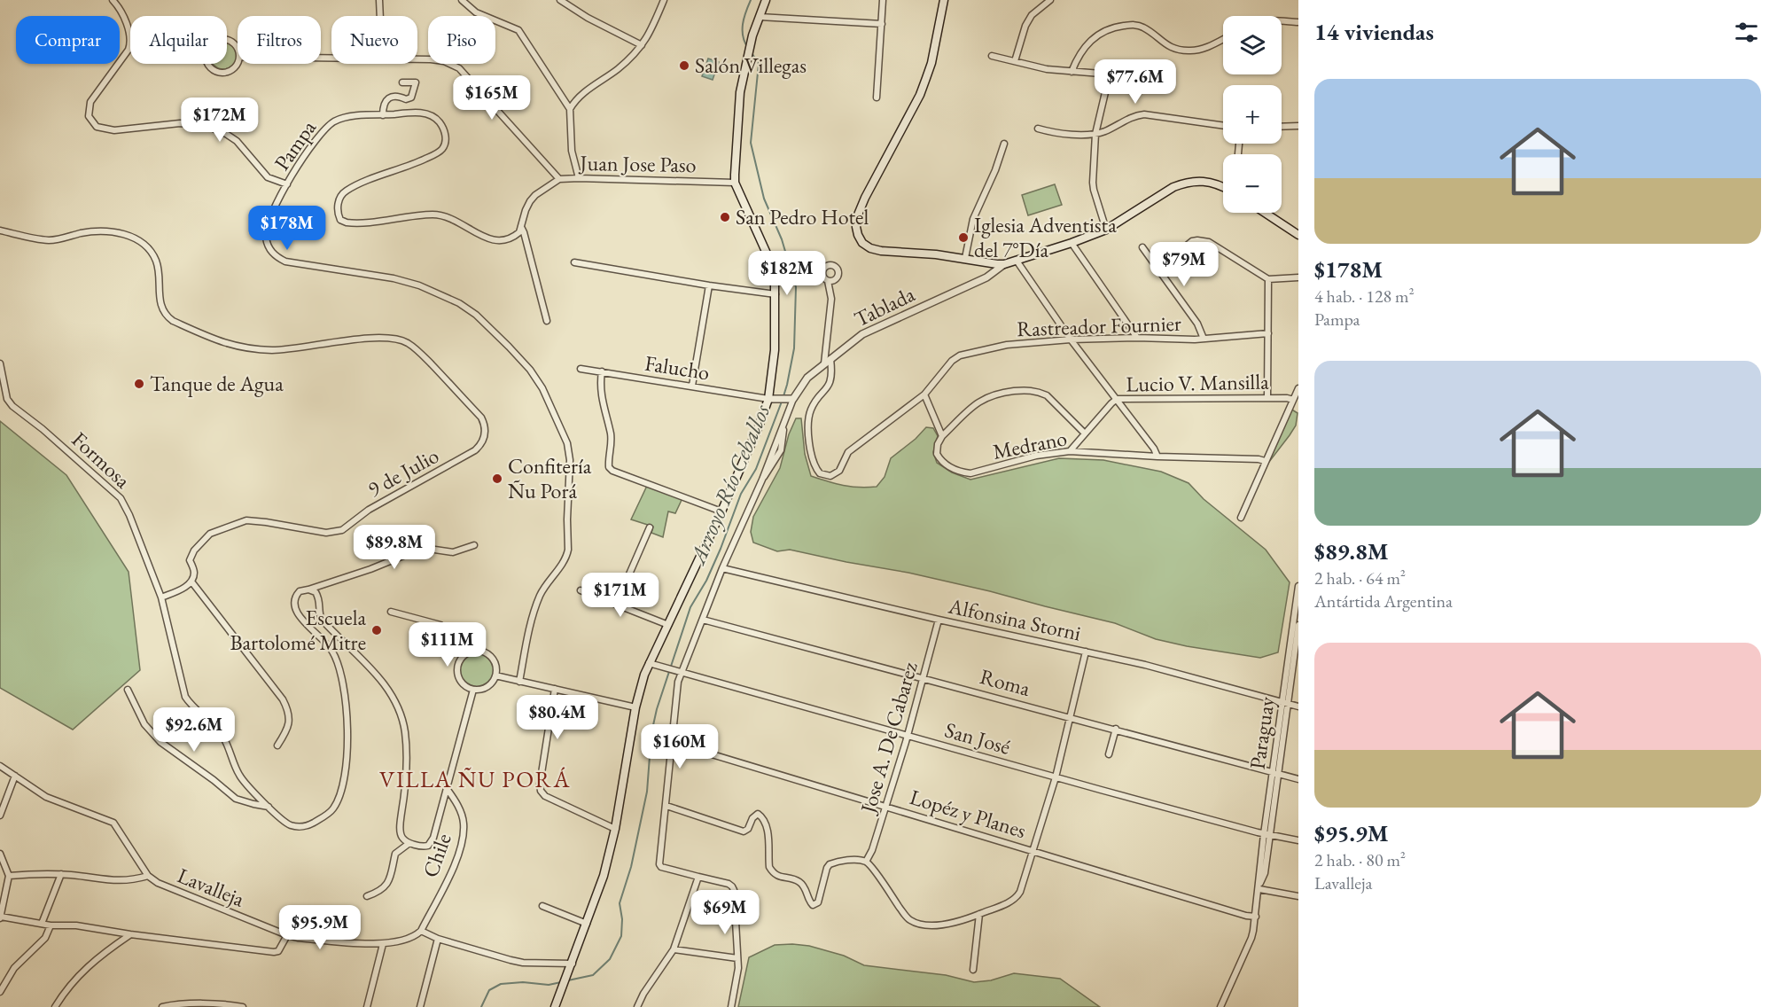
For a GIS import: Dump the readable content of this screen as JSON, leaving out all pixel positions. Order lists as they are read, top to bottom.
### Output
{
  "streets": {
    "street": [
      "Pampa",
      "Juan Jose Paso",
      "Tablada",
      "Rastreador Fournier",
      "Falucho",
      "Lucio V. Mansilla",
      "Medrano",
      "Formosa",
      "9 de Julio",
      "Alfonsina Storni",
      "Roma",
      "Paraguay",
      "Jose A. De Cabarez",
      "San José",
      "Lopéz y Planes",
      "Chile",
      "Lavalleja"
    ]
  },
  "crossings": [
    ["Tablada", "Rastreador Fournier"],
    ["Tablada", "Alfonsina Storni"],
    ["Tablada", "Roma"],
    ["Tablada", "San José"],
    ["Tablada", "Lopéz y Planes"],
    ["Rastreador Fournier", "Medrano"],
    ["Lucio V. Mansilla", "Medrano"],
    ["Alfonsina Storni", "Paraguay"],
    ["Alfonsina Storni", "Jose A. De Cabarez"],
    ["Roma", "Paraguay"],
    ["Roma", "Jose A. De Cabarez"],
    ["Paraguay", "San José"],
    ["Paraguay", "Lopéz y Planes"],
    ["Jose A. De Cabarez", "San José"],
    ["Jose A. De Cabarez", "Lopéz y Planes"],
    ["Chile", "Lavalleja"]
  ],
  "districts": ["VILLA ÑU PORÁ"],
  "water": ["Arroyo Río Ceballos"],
  "places": [
    "Salón Villegas",
    "San Pedro Hotel",
    "Iglesia Adventista del 7°Día",
    "Tanque de Agua",
    "Confitería Ñu Porá",
    "Escuela Bartolomé Mitre"
  ],
  "page": {
    "heading": "14 viviendas",
    "map_buttons": ["+", "−"],
    "chip": [
      "Comprar",
      "Alquilar",
      "Filtros",
      "Nuevo",
      "Piso"
    ],
    "price": [
      "$77.6M",
      "$165M",
      "$172M",
      "$178M",
      "$79M",
      "$182M",
      "$89.8M",
      "$171M",
      "$111M",
      "$80.4M",
      "$92.6M",
      "$160M",
      "$69M",
      "$95.9M"
    ],
    "list": [
      {
        "name": "$178M",
        "note": "4 hab. · 128 m² · Pampa"
      },
      {
        "name": "$89.8M",
        "note": "2 hab. · 64 m² · Antártida Argentina"
      },
      {
        "name": "$95.9M",
        "note": "2 hab. · 80 m² · Lavalleja"
      }
    ]
  }
}
